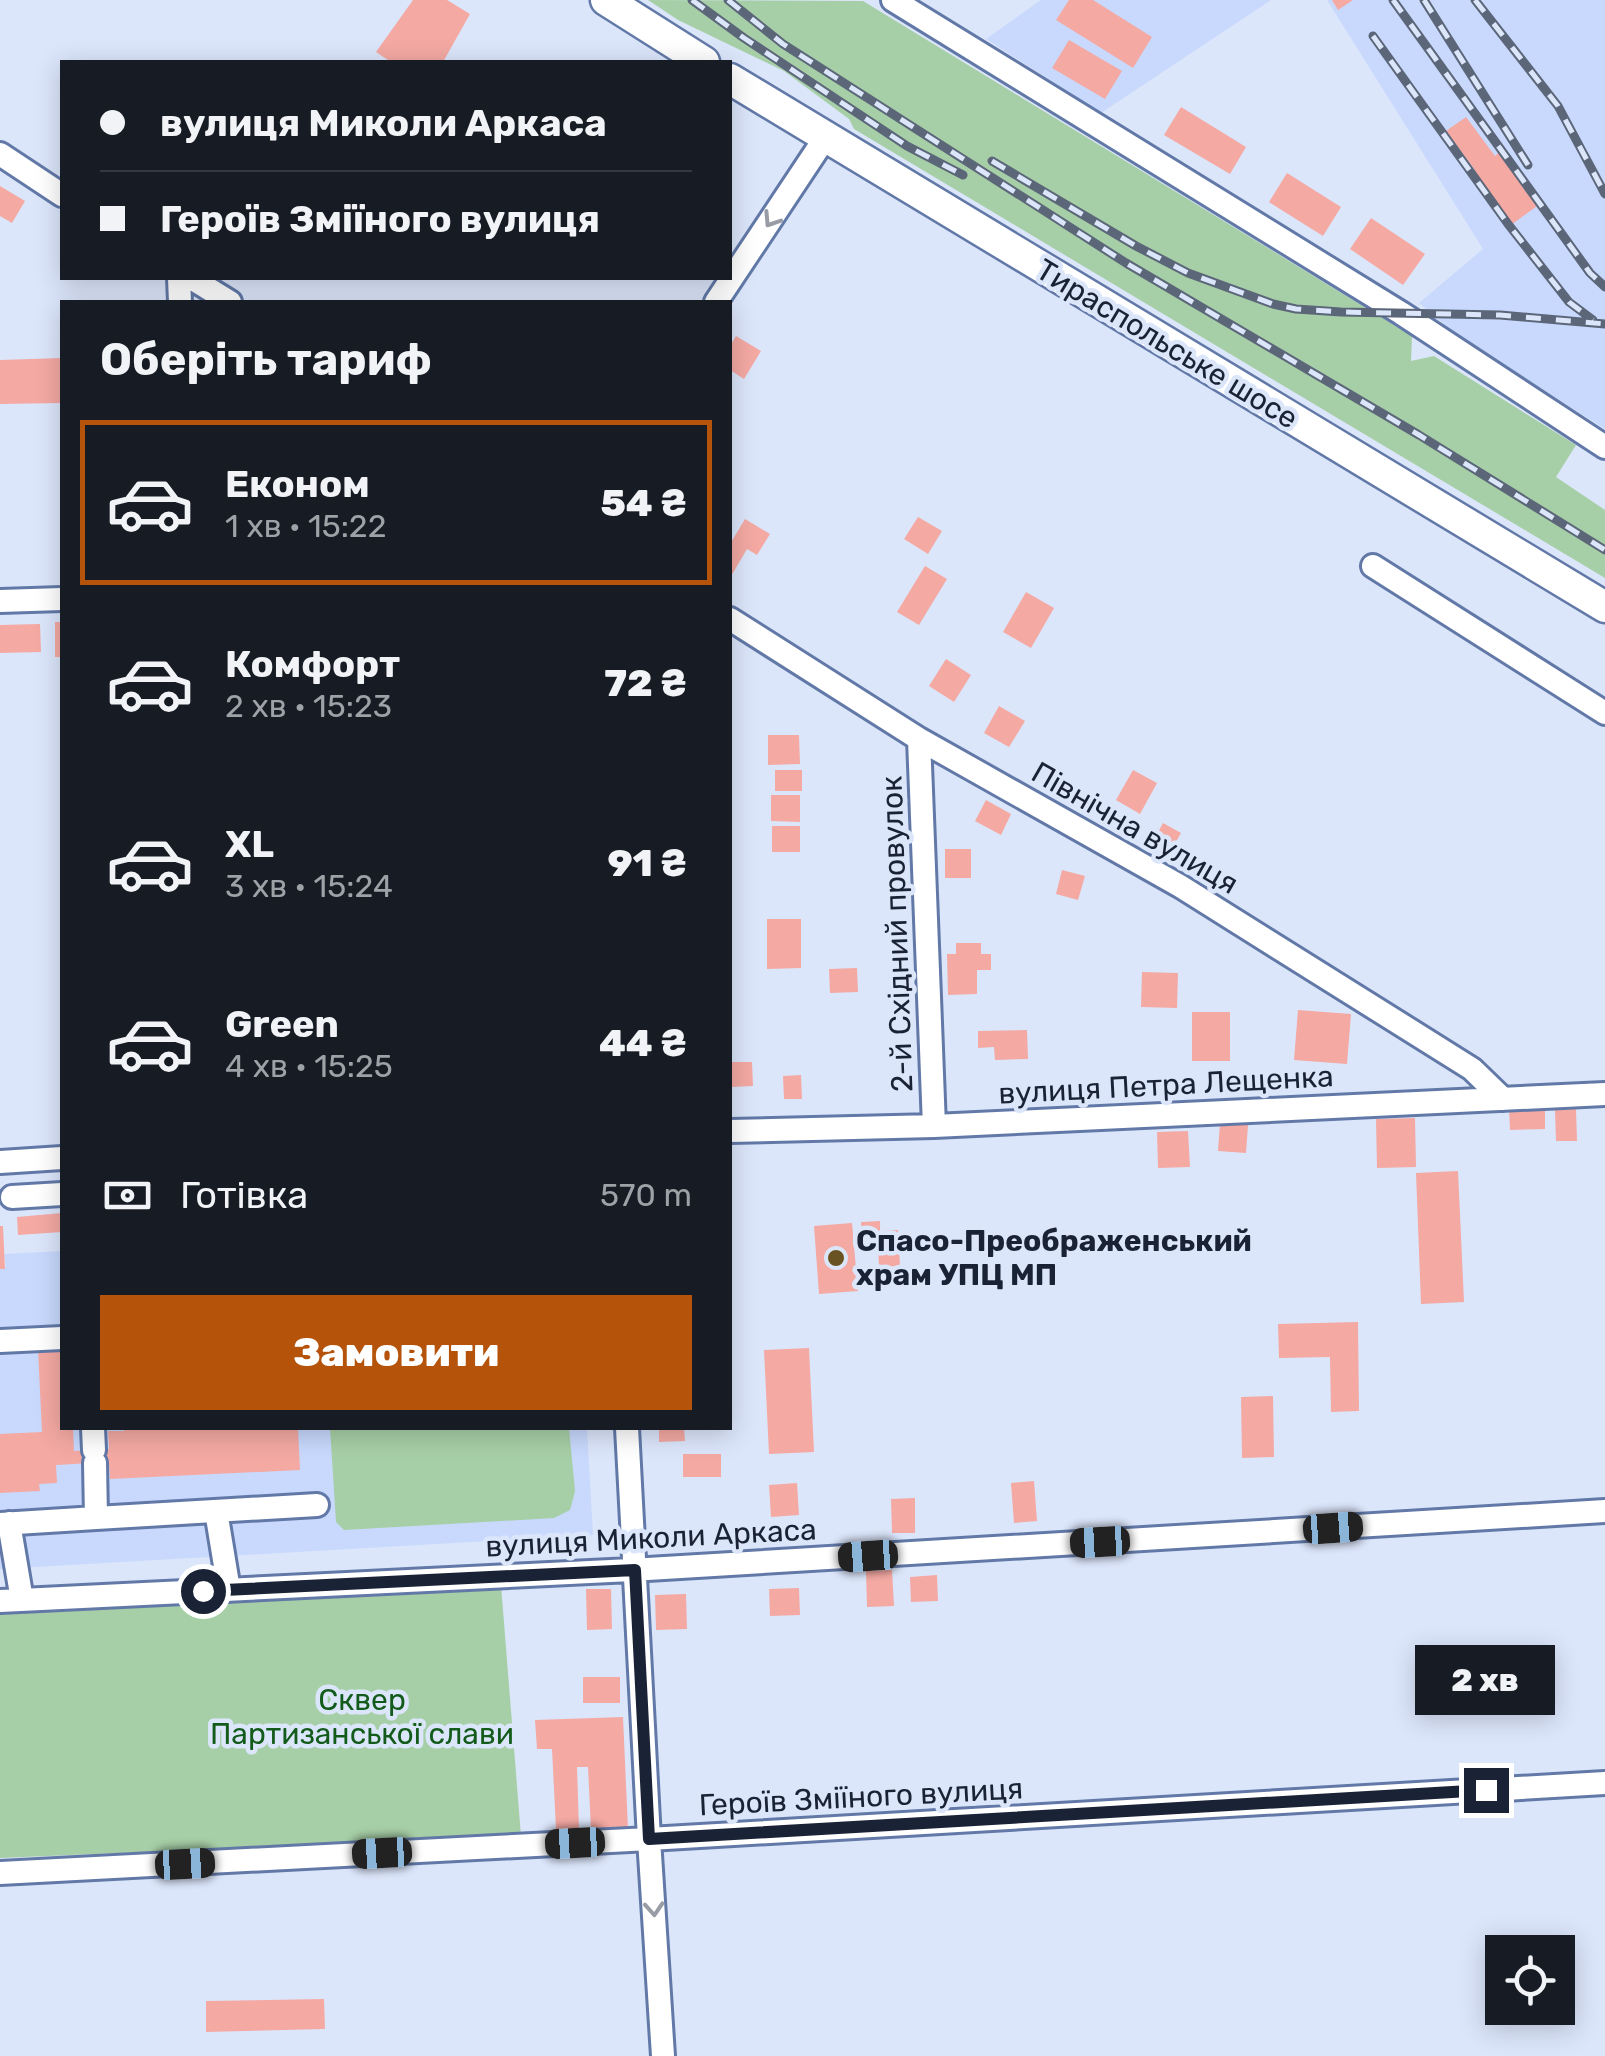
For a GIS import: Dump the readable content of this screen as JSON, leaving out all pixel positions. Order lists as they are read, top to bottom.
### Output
{
  "streets": {
    "main road": ["Тираспольське шосе"],
    "street": [
      "Північна вулиця",
      "2-й Східний провулок",
      "вулиця Петра Лещенка",
      "вулиця Миколи Аркаса",
      "Героїв Зміїного вулиця"
    ]
  },
  "crossings": [
    ["Північна вулиця", "2-й Східний провулок"],
    ["Північна вулиця", "вулиця Петра Лещенка"],
    ["2-й Східний провулок", "вулиця Петра Лещенка"]
  ],
  "parks": ["Сквер Партизанської слави"],
  "places": ["Спасо-Преображенський храм УПЦ МП"],
  "page": {
    "banner": ["вулиця Миколи Аркаса", "Героїв Зміїного вулиця"],
    "heading": "Оберіть тариф",
    "list": [
      {
        "name": "Економ",
        "note": "1 хв · 15:22",
        "value": "54 ₴"
      },
      {
        "name": "Комфорт",
        "note": "2 хв · 15:23",
        "value": "72 ₴"
      },
      {
        "name": "XL",
        "note": "3 хв · 15:24",
        "value": "91 ₴"
      },
      {
        "name": "Green",
        "note": "4 хв · 15:25",
        "value": "44 ₴"
      }
    ],
    "pay": ["Готівка", "570 m"],
    "buttons": "Замовити",
    "bubble": "2 хв"
  }
}
